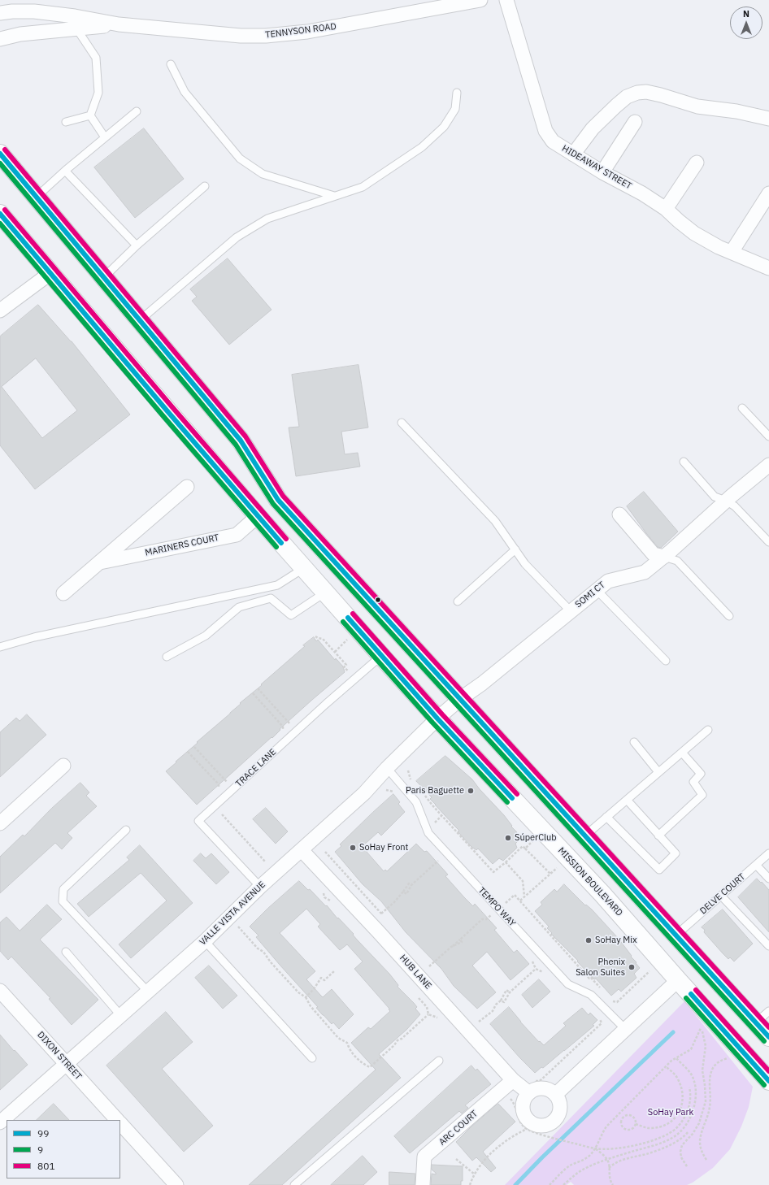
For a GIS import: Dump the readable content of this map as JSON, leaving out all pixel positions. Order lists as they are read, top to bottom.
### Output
{
  "streets": {
    "main road": ["MISSION BOULEVARD"],
    "street": [
      "TENNYSON ROAD",
      "HIDEAWAY STREET",
      "MARINERS COURT",
      "SOMI CT",
      "VALLE VISTA AVENUE",
      "HUB LANE",
      "DIXON STREET",
      "ARC COURT"
    ],
    "lane": ["TRACE LANE", "DELVE COURT", "TEMPO WAY"]
  },
  "crossings": [
    ["MARINERS COURT", "MISSION BOULEVARD"],
    ["SOMI CT", "VALLE VISTA AVENUE"],
    ["TRACE LANE", "MISSION BOULEVARD"],
    ["TRACE LANE", "VALLE VISTA AVENUE"],
    ["MISSION BOULEVARD", "VALLE VISTA AVENUE"],
    ["TEMPO WAY", "VALLE VISTA AVENUE"],
    ["VALLE VISTA AVENUE", "HUB LANE"],
    ["VALLE VISTA AVENUE", "DIXON STREET"],
    ["HUB LANE", "ARC COURT"]
  ],
  "parks": ["SoHay Park"],
  "places": [
    "Paris Baguette",
    "SúperClub",
    "SoHay Front",
    "SoHay Mix",
    "Phenix Salon Suites"
  ],
  "lines": ["transit line 801", "transit line 99", "transit line 9"],
  "legend": ["99", "9", "801"],
  "north": "top"
}
